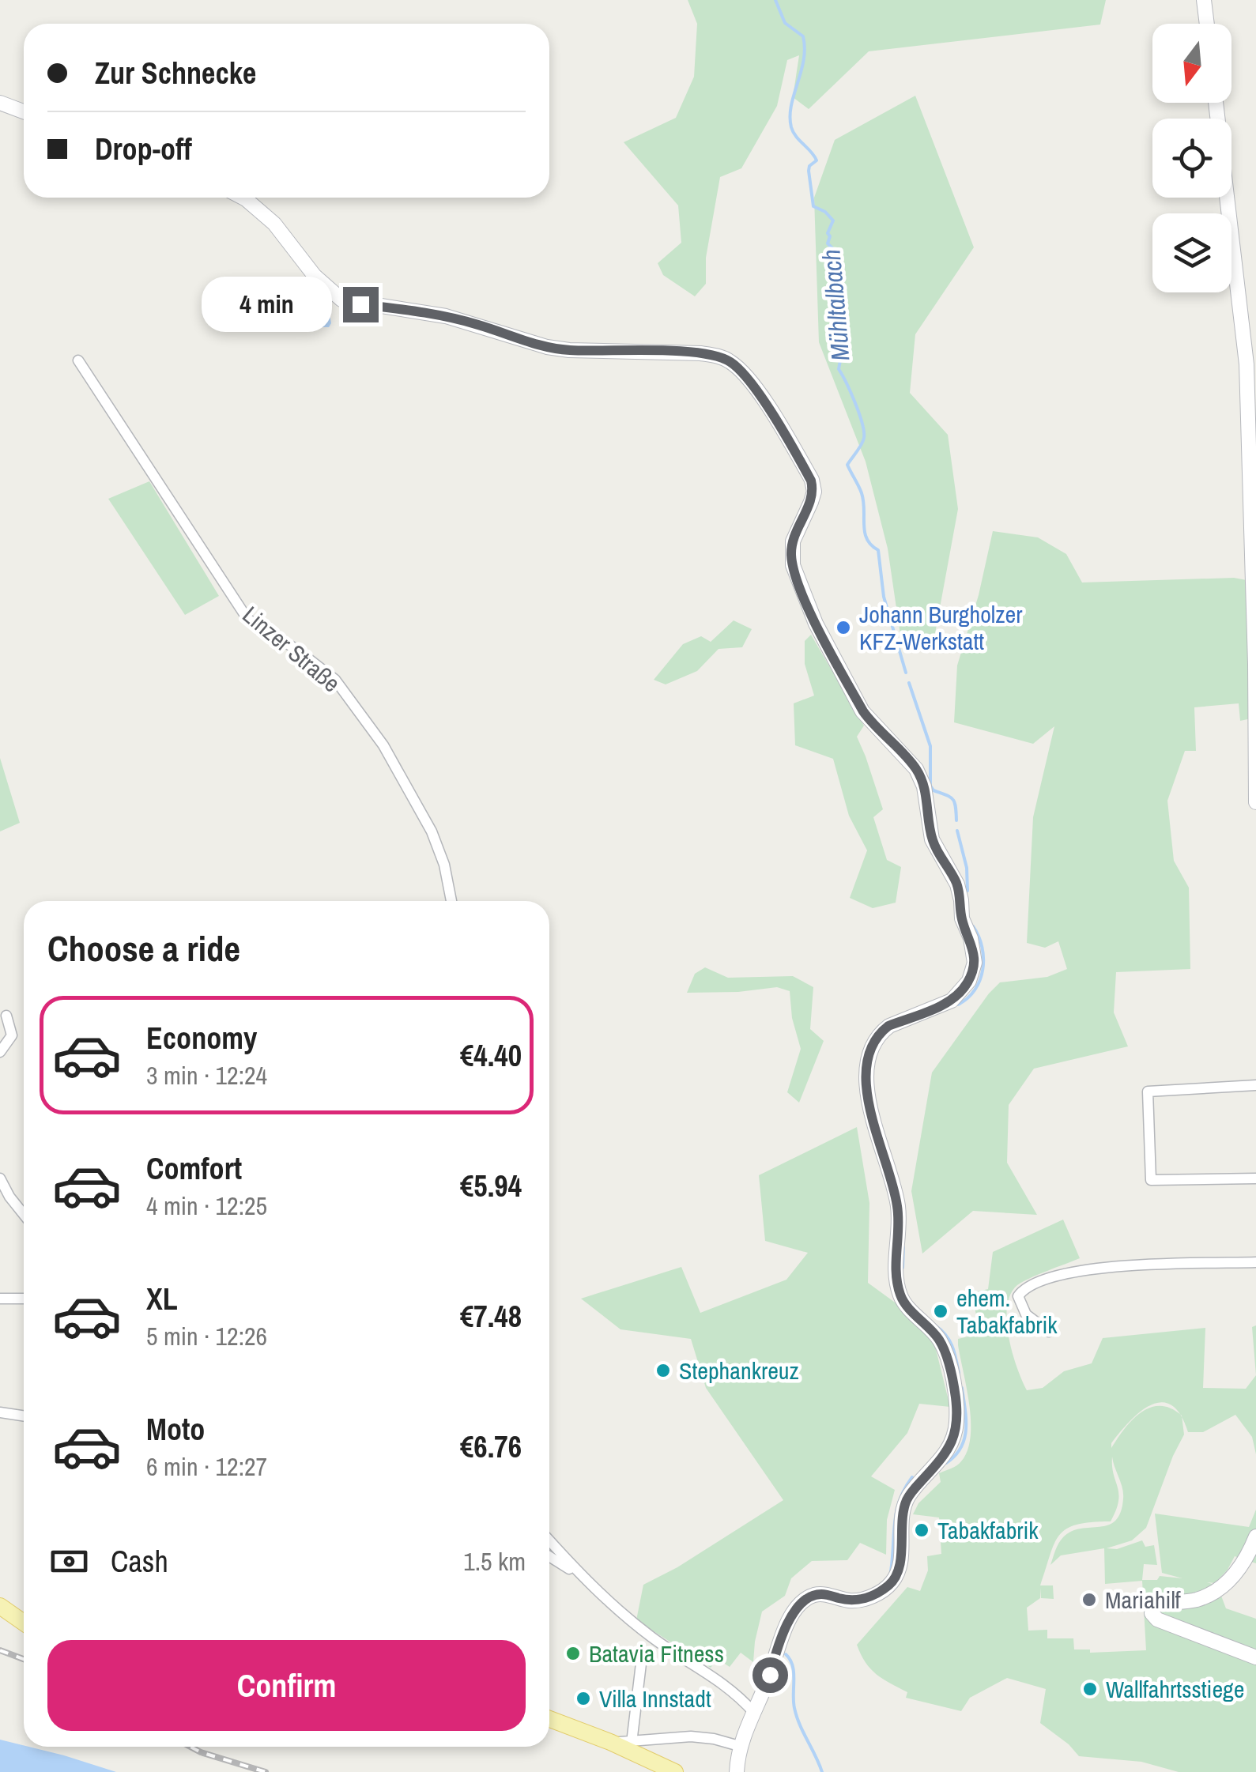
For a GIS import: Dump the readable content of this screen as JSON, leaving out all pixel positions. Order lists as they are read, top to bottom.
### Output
{
  "streets": {
    "street": ["Linzer Straße"]
  },
  "water": ["Mühltalbach"],
  "places": [
    "Johann Burgholzer KFZ-Werkstatt",
    "ehem. Tabakfabrik",
    "Stephankreuz",
    "Tabakfabrik",
    "Mariahilf",
    "Batavia Fitness",
    "Wallfahrtsstiege",
    "Villa Innstadt"
  ],
  "north": "bottom",
  "page": {
    "banner": ["Zur Schnecke", "Drop-off"],
    "bubble": "4 min",
    "heading": "Choose a ride",
    "list": [
      {
        "name": "Economy",
        "note": "3 min · 12:24",
        "value": "€4.40"
      },
      {
        "name": "Comfort",
        "note": "4 min · 12:25",
        "value": "€5.94"
      },
      {
        "name": "XL",
        "note": "5 min · 12:26",
        "value": "€7.48"
      },
      {
        "name": "Moto",
        "note": "6 min · 12:27",
        "value": "€6.76"
      }
    ],
    "pay": ["Cash", "1.5 km"],
    "buttons": "Confirm"
  }
}
